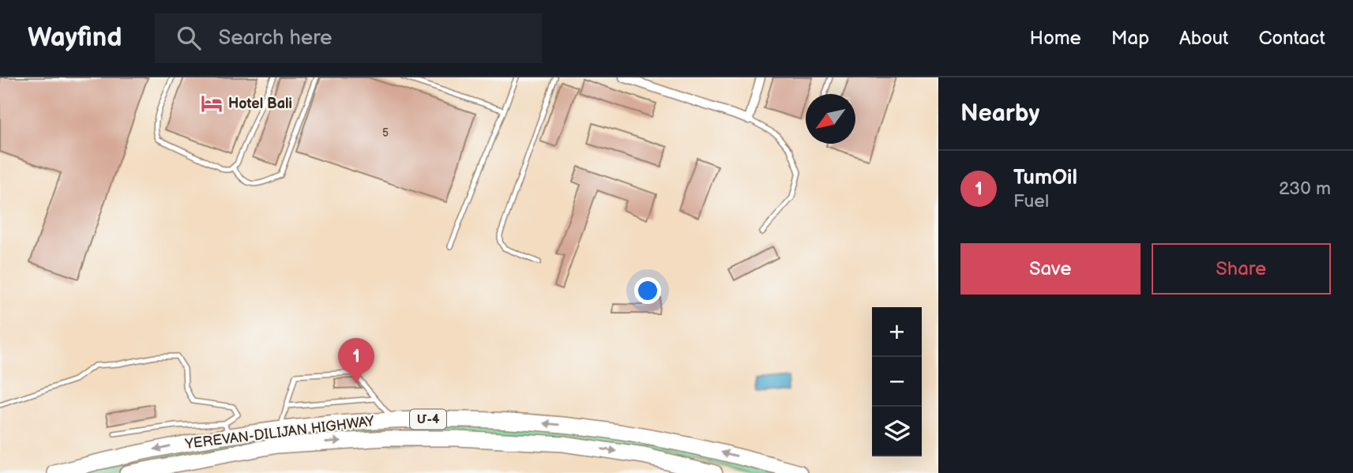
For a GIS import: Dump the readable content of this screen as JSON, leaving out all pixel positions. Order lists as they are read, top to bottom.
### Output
{
  "streets": {
    "highway": ["Մ-4", "YEREVAN-DILIJAN HIGHWAY"]
  },
  "places": {
    "hotel": ["Hotel Bali"]
  },
  "house_numbers": ["5"],
  "north": "bottom left",
  "page": {
    "header": "Wayfind",
    "search": "Search here",
    "nav": [
      "Home",
      "Map",
      "About",
      "Contact"
    ],
    "heading": "Nearby",
    "list": [
      {
        "mark": "1",
        "name": "TumOil",
        "note": "Fuel",
        "value": "230 m"
      }
    ],
    "buttons": ["Save", "Share"],
    "map_buttons": ["+", "−"],
    "pins": "1"
  }
}
